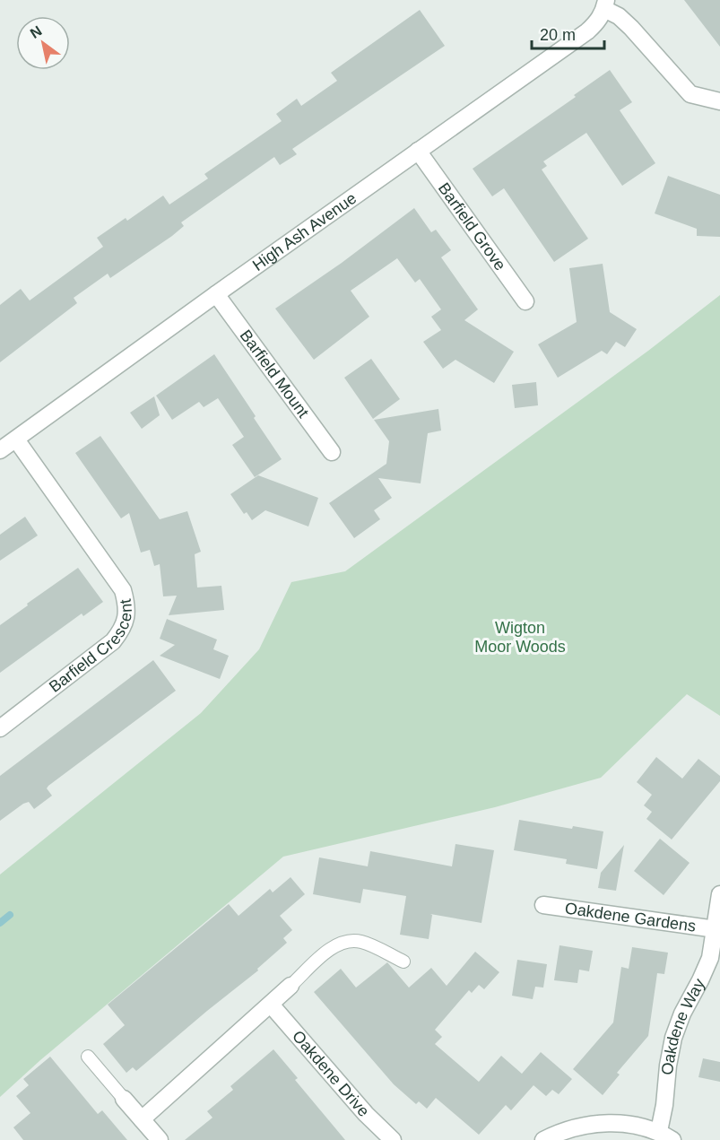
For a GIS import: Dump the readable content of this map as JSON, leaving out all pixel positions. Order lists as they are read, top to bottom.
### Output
{
  "streets": {
    "street": [
      "Barfield Grove",
      "High Ash Avenue",
      "Barfield Mount",
      "Barfield Crescent",
      "Oakdene Gardens",
      "Oakdene Way",
      "Oakdene Drive"
    ]
  },
  "crossings": [
    ["Barfield Grove", "High Ash Avenue"],
    ["High Ash Avenue", "Barfield Mount"],
    ["High Ash Avenue", "Barfield Crescent"],
    ["Oakdene Gardens", "Oakdene Way"]
  ],
  "parks": ["Wigton Moor Woods"],
  "scale_bar": "20 m",
  "north": "top left"
}
